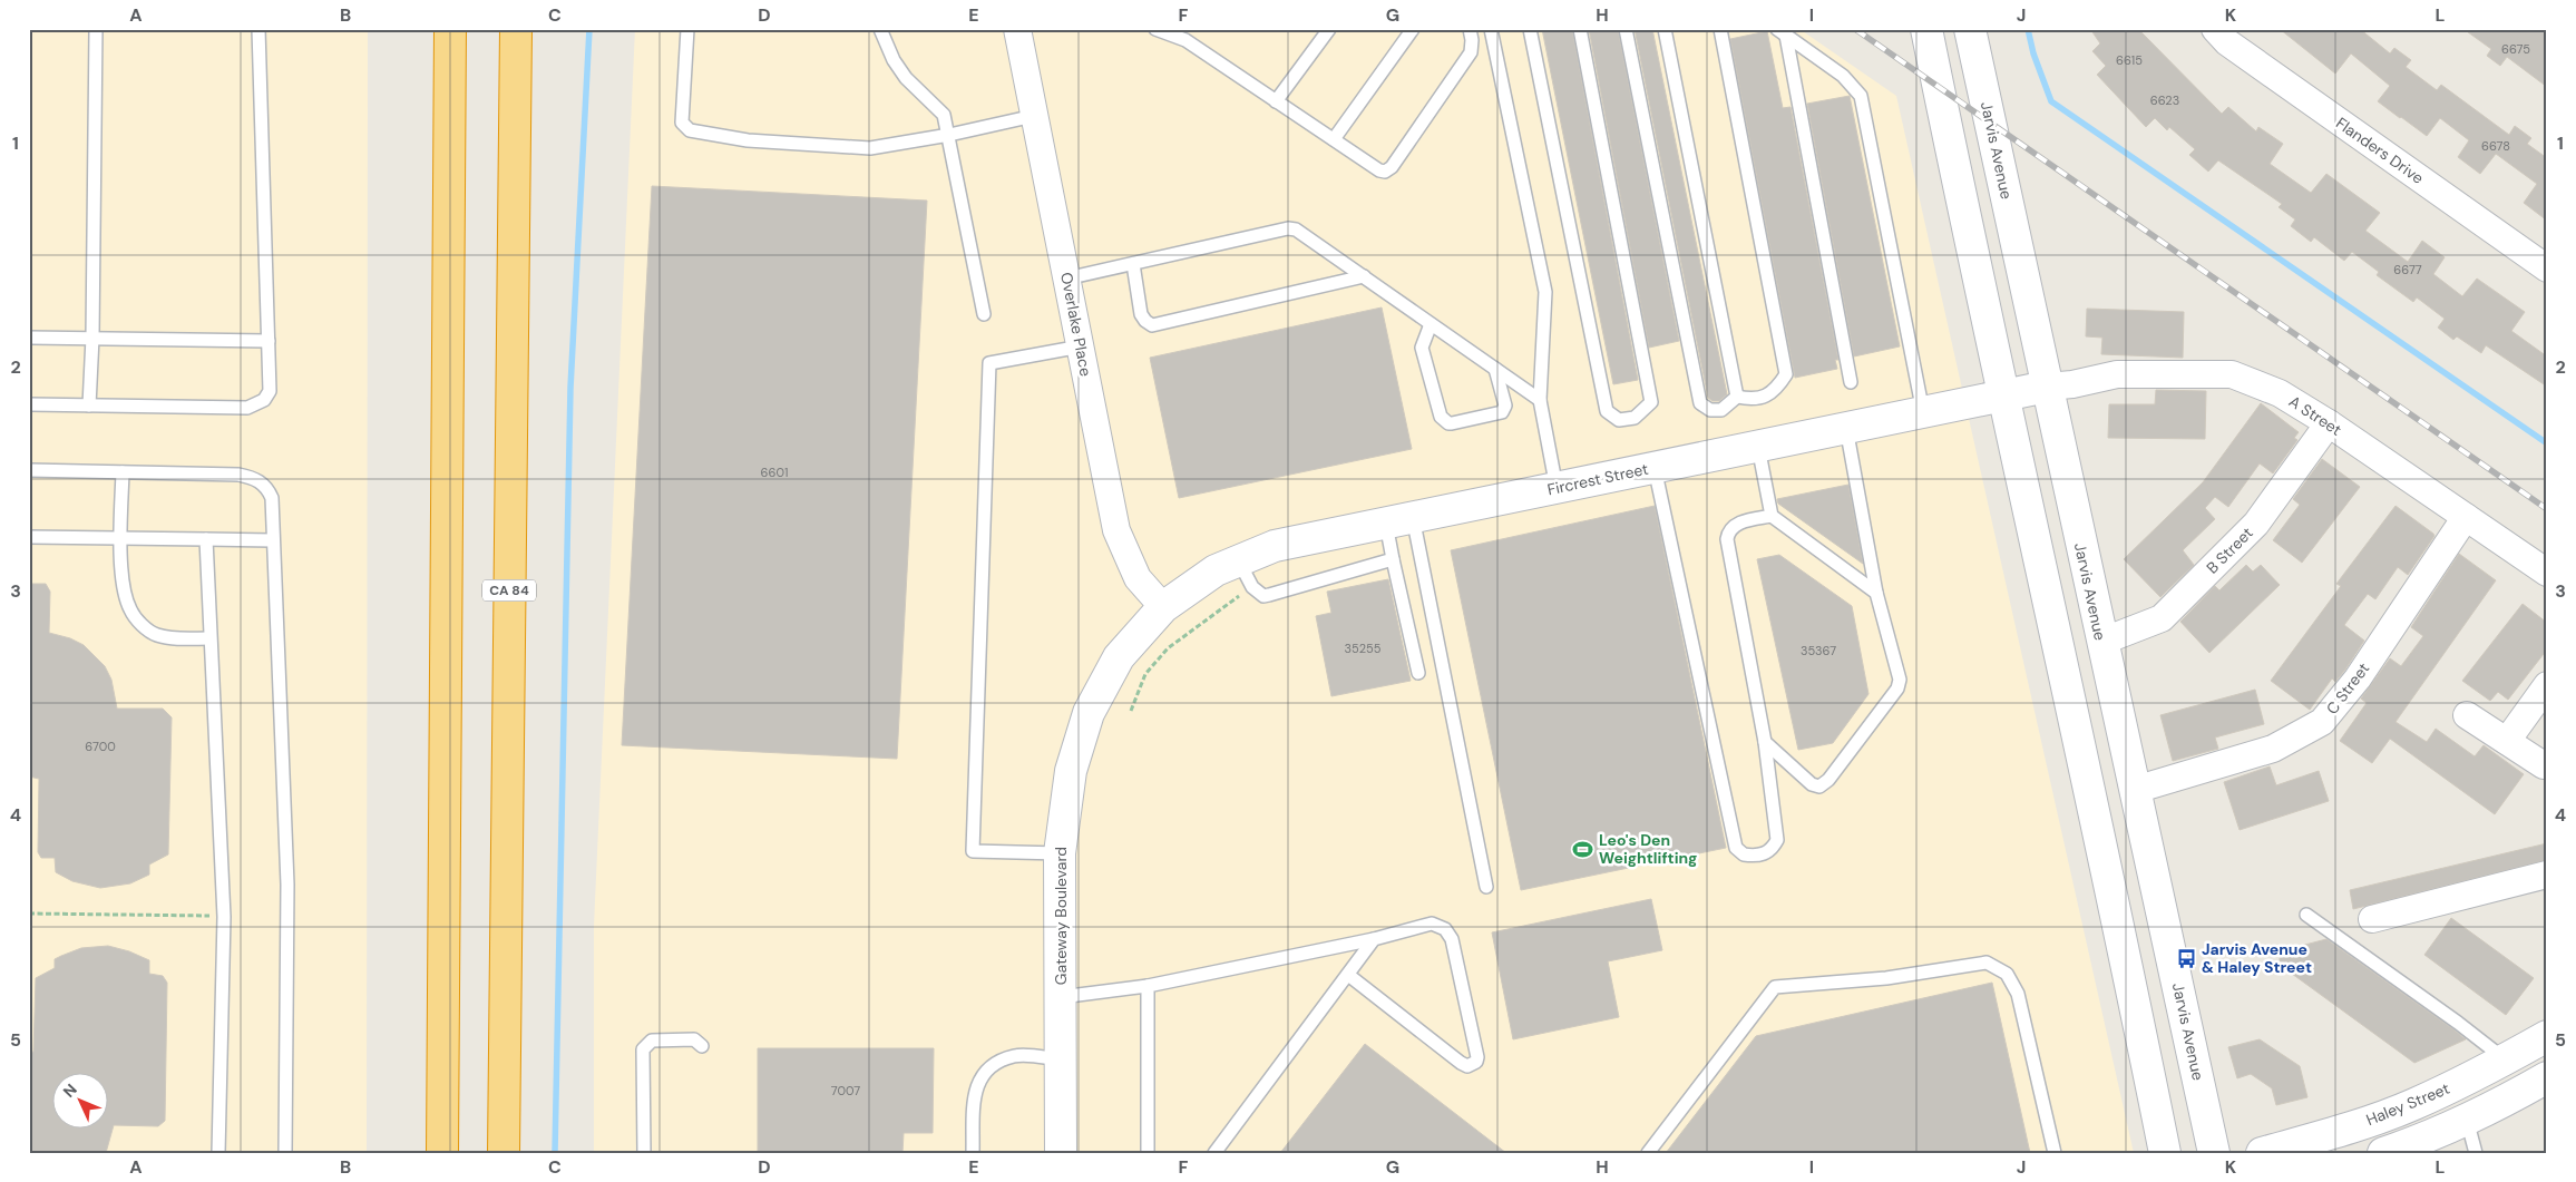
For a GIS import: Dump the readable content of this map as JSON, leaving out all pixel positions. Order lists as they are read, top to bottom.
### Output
{
  "streets": {
    "highway": ["CA 84"],
    "main road": [
      "Jarvis Avenue",
      "Fircrest Street",
      "Gateway Boulevard",
      "Haley Street"
    ],
    "street": [
      "Flanders Drive",
      "Overlake Place",
      "A Street",
      "B Street",
      "C Street"
    ]
  },
  "crossings": [
    ["Jarvis Avenue", "A Street"],
    ["Jarvis Avenue", "Fircrest Street"],
    ["Jarvis Avenue", "B Street"],
    ["Jarvis Avenue", "C Street"],
    ["Overlake Place", "Fircrest Street"],
    ["Overlake Place", "Gateway Boulevard"],
    ["A Street", "Fircrest Street"],
    ["A Street", "B Street"],
    ["A Street", "C Street"],
    ["Fircrest Street", "Gateway Boulevard"]
  ],
  "places": {
    "sports": ["Leo's Den Weightlifting"],
    "bus stop": ["Jarvis Avenue & Haley Street"]
  },
  "house_numbers": [
    "6675",
    "6615",
    "6623",
    "6678",
    "6677",
    "6601",
    "35255",
    "35367",
    "6700",
    "7007"
  ],
  "north": "top left",
  "grid": {
    "columns": [
      "A",
      "B",
      "C",
      "D",
      "E",
      "F",
      "G",
      "H",
      "I",
      "J",
      "K",
      "L"
    ],
    "rows": [
      "1",
      "2",
      "3",
      "4",
      "5"
    ]
  }
}
